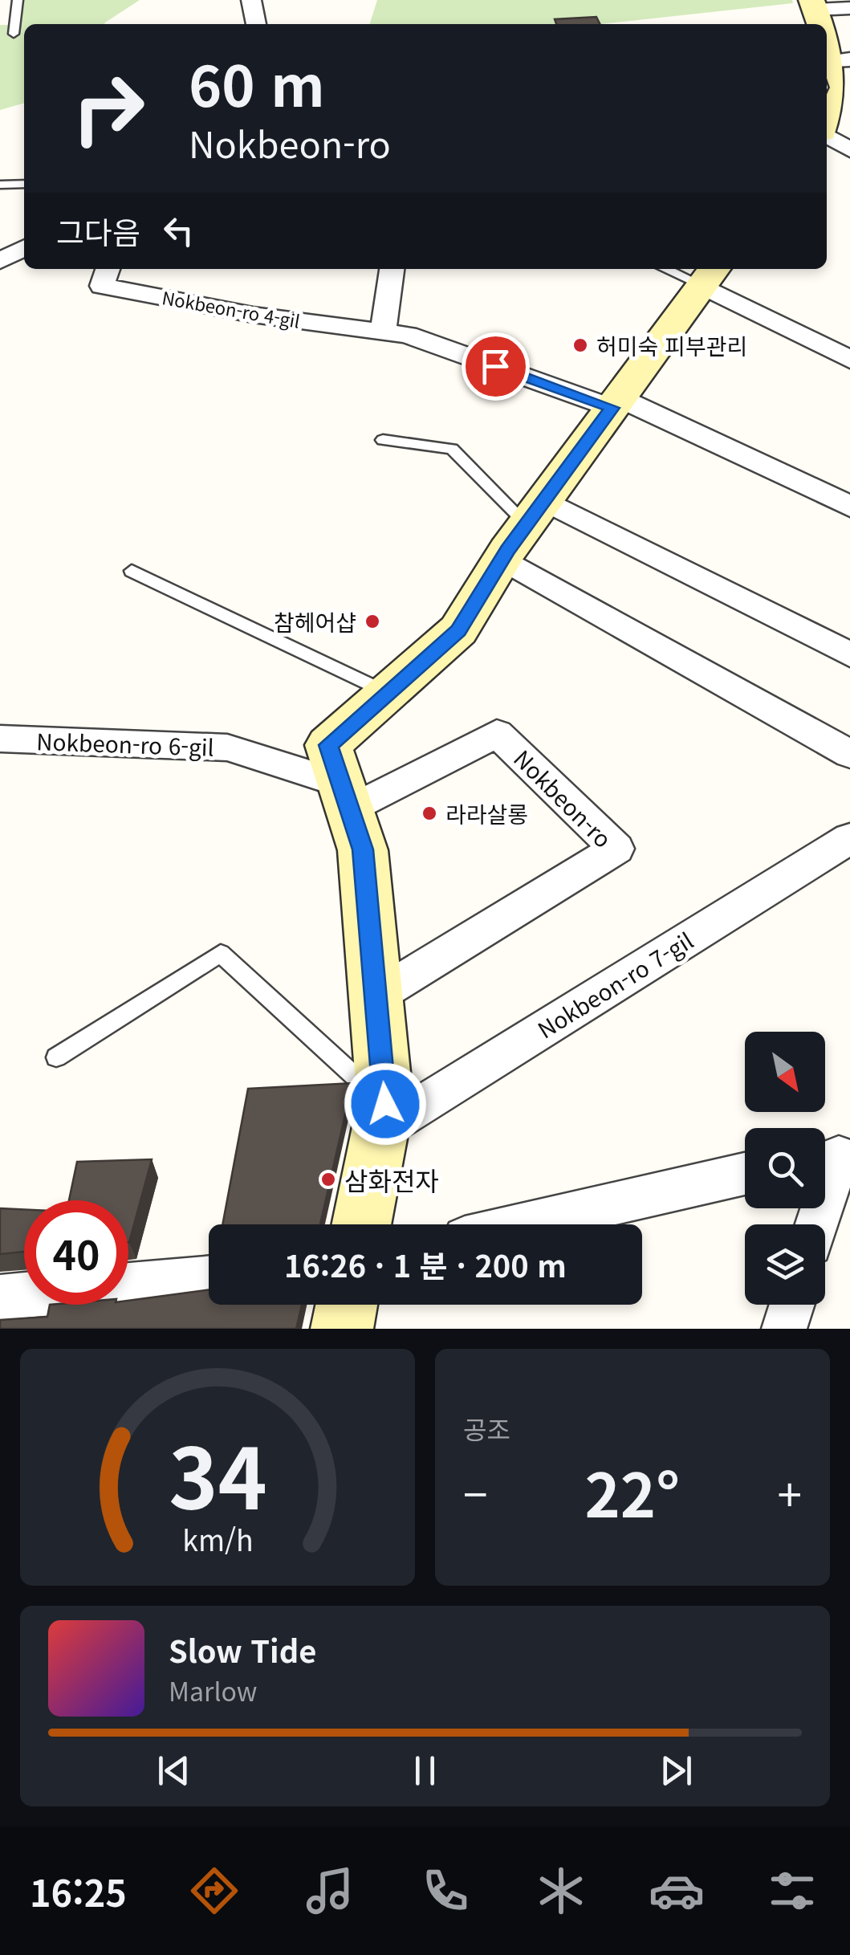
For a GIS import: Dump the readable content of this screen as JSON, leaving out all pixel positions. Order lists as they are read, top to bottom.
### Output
{
  "streets": {
    "street": [
      "Nokbeon-ro 4-gil",
      "Nokbeon-ro 6-gil",
      "Nokbeon-ro",
      "Nokbeon-ro 7-gil"
    ]
  },
  "crossings": [
    ["Nokbeon-ro 6-gil", "Nokbeon-ro"]
  ],
  "places": [
    "허미숙 피부관리",
    "참헤어샵",
    "라라살롱",
    "삼화전자"
  ],
  "north": "bottom right",
  "page": {
    "turn": ["60 m", "Nokbeon-ro"],
    "then": "그다음",
    "limit": "40",
    "trip": "16:26 · 1 분 · 200 m",
    "tile": "공조",
    "heat": ["−", "22°", "+"],
    "song": ["Slow Tide", "Marlow"],
    "tabs": "16:25",
    "gauge": ["34", "km/h"]
  }
}
